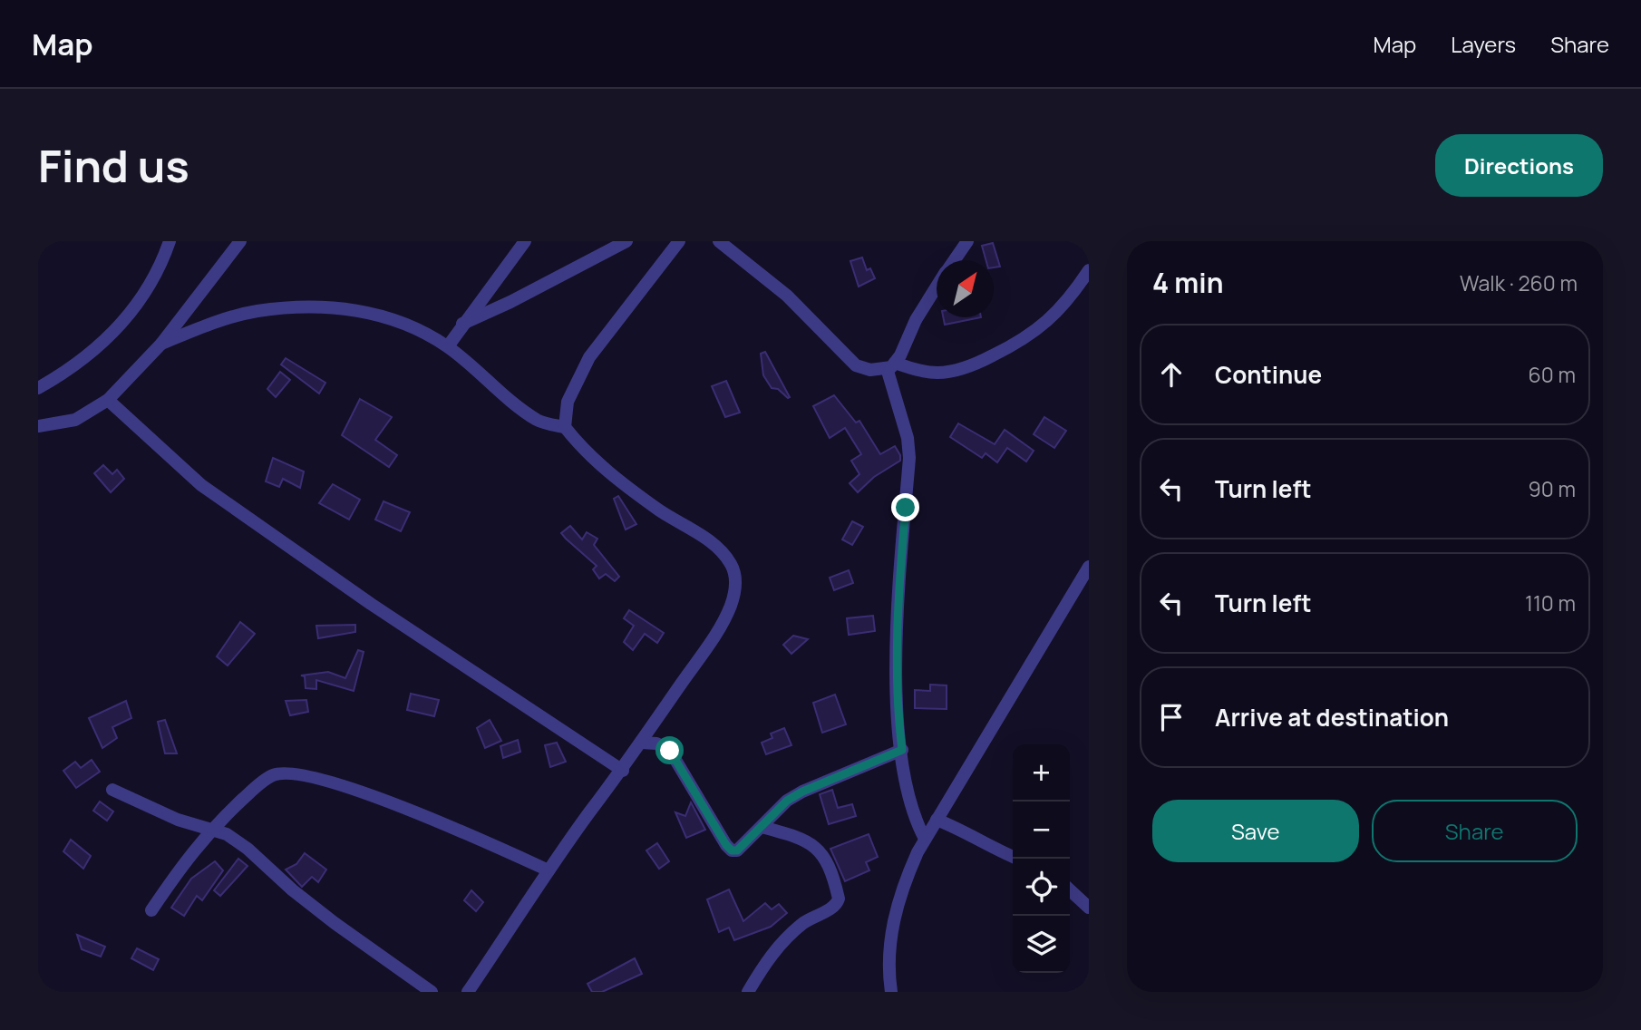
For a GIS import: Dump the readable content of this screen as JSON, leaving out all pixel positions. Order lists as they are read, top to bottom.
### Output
{
  "north": "top right",
  "page": {
    "header": "Map",
    "nav": ["Map", "Layers", "Share"],
    "buttons": [
      "Directions",
      ["Save", "Share"]
    ],
    "title": "Find us",
    "heading": ["4 min", "Walk · 260 m"],
    "list": [
      ["Continue", "60 m"],
      ["Turn left", "90 m"],
      ["Turn left", "110 m"],
      "Arrive at destination"
    ],
    "map_buttons": ["+", "−"]
  }
}
